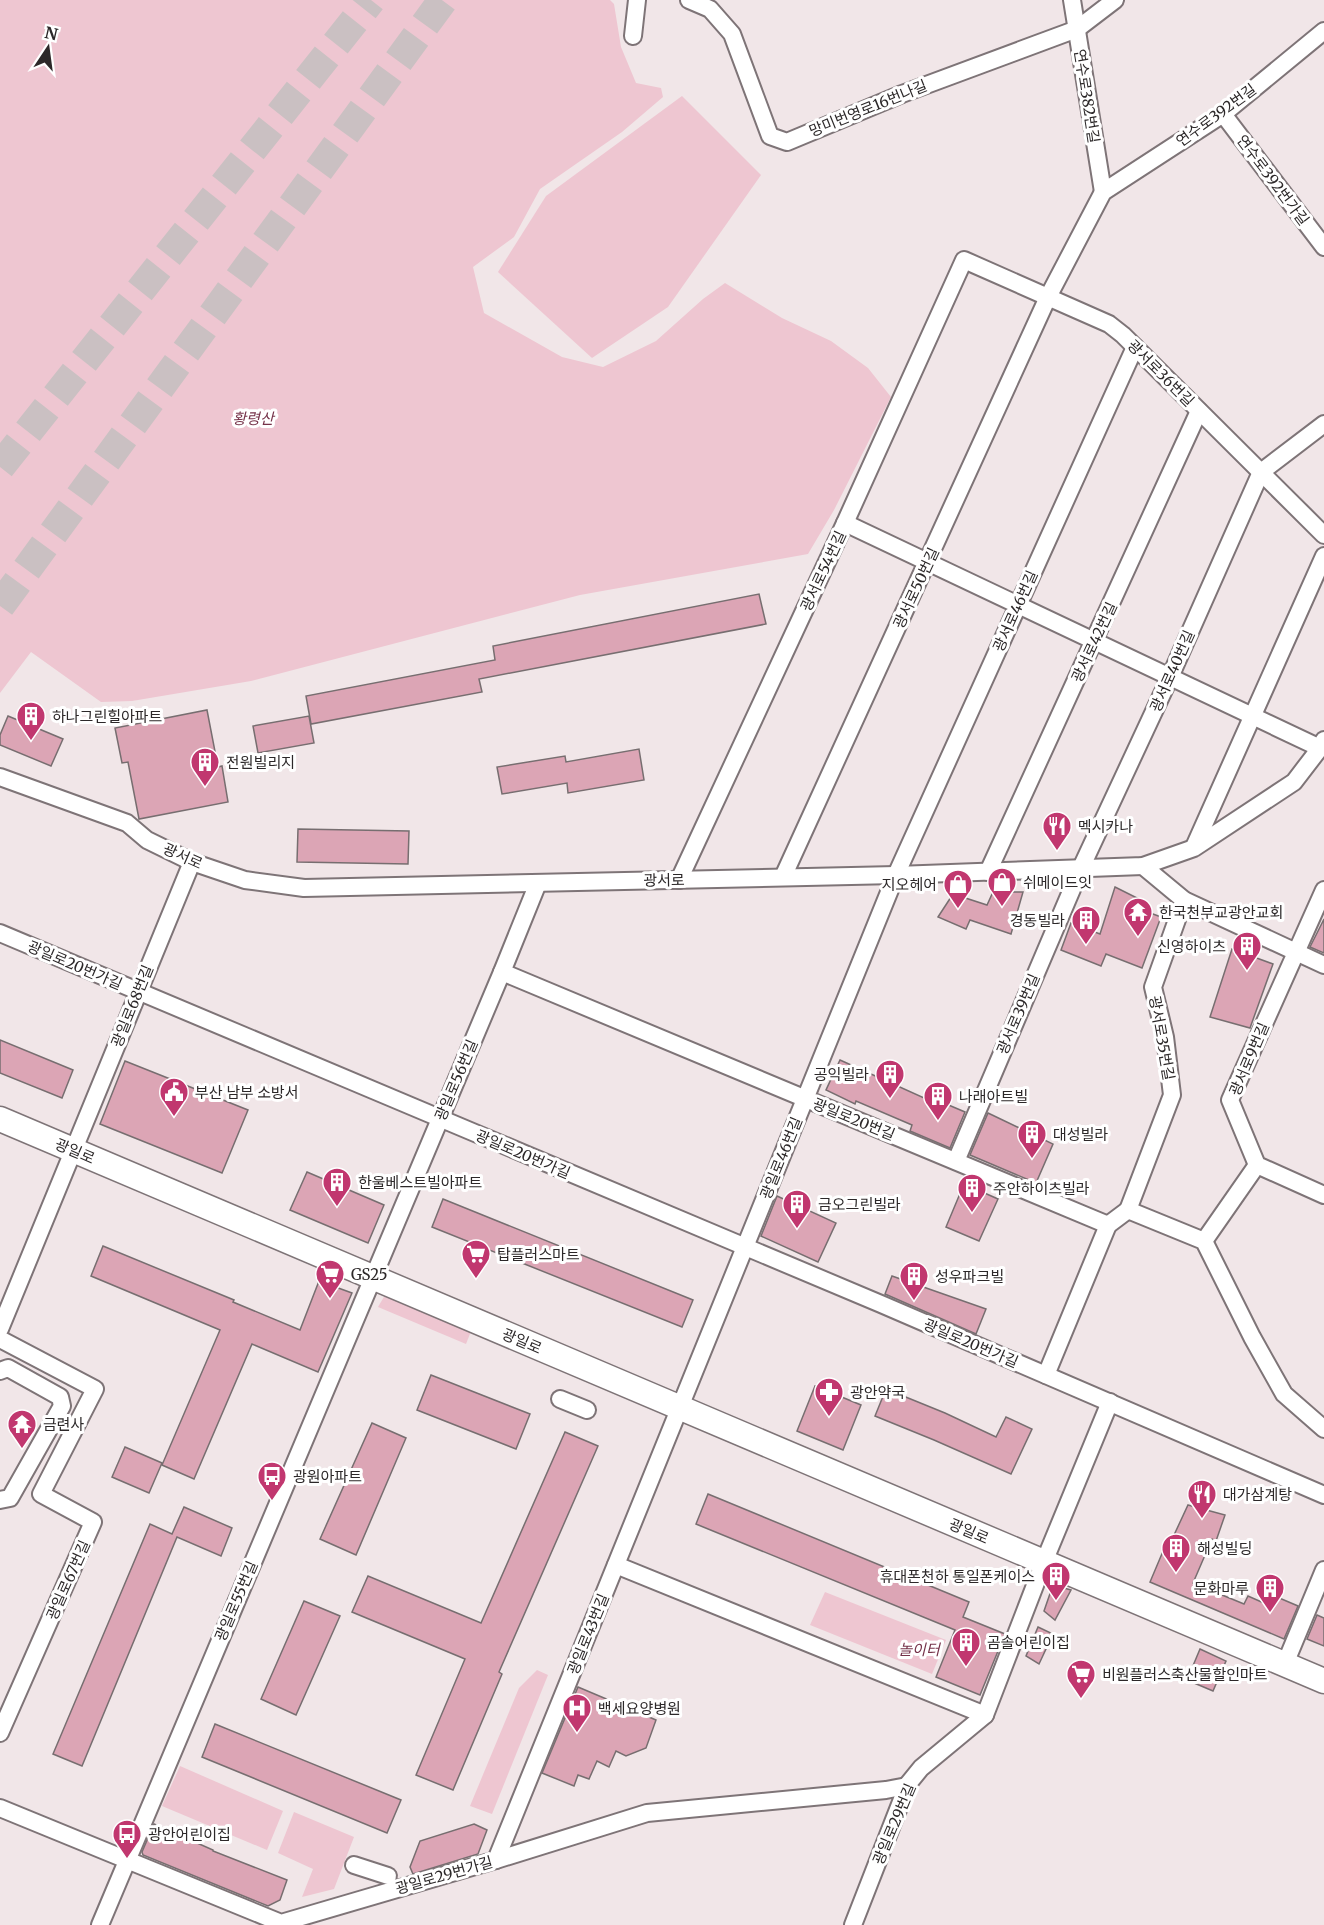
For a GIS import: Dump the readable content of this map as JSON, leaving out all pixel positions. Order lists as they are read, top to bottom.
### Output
{
  "streets": {
    "street": [
      "연수로382번길",
      "망미번영로16번나길",
      "연수로392번길",
      "연수로392번가길",
      "광서로36번길",
      "광서로54번길",
      "광서로50번길",
      "광서로46번길",
      "광서로42번길",
      "광서로40번길",
      "광서로",
      "광일로20번가길",
      "광일로68번길",
      "광서로39번길",
      "광서로35번길",
      "광서로9번길",
      "광일로56번길",
      "광일로20번길",
      "광일로",
      "광일로46번길",
      "광일로67번길",
      "광일로55번길",
      "광일로43번길",
      "광일로29번길",
      "광일로29번가길"
    ]
  },
  "crossings": [
    ["연수로382번길", "망미번영로16번나길"],
    ["연수로382번길", "연수로392번길"],
    ["연수로382번길", "광서로50번길"],
    ["연수로392번길", "연수로392번가길"],
    ["연수로392번길", "광서로50번길"],
    ["광서로36번길", "광서로54번길"],
    ["광서로36번길", "광서로50번길"],
    ["광서로36번길", "광서로46번길"],
    ["광서로36번길", "광서로42번길"],
    ["광서로36번길", "광서로40번길"],
    ["광서로54번길", "광서로"],
    ["광서로50번길", "광서로"],
    ["광서로46번길", "광서로"],
    ["광서로46번길", "광일로46번길"],
    ["광서로42번길", "광서로"],
    ["광서로40번길", "광서로"],
    ["광서로40번길", "광서로39번길"],
    ["광서로", "광일로68번길"],
    ["광서로", "광서로39번길"],
    ["광서로", "광일로56번길"],
    ["광서로", "광일로46번길"],
    ["광일로20번가길", "광일로68번길"],
    ["광일로20번가길", "광일로56번길"],
    ["광일로20번가길", "광일로46번길"],
    ["광일로68번길", "광일로"],
    ["광서로39번길", "광일로20번길"],
    ["광일로56번길", "광일로20번길"],
    ["광일로56번길", "광일로"],
    ["광일로56번길", "광일로55번길"],
    ["광일로20번길", "광일로46번길"],
    ["광일로", "광일로46번길"],
    ["광일로", "광일로55번길"],
    ["광일로", "광일로43번길"],
    ["광일로", "광일로29번길"],
    ["광일로46번길", "광일로43번길"],
    ["광일로55번길", "광일로29번가길"],
    ["광일로43번길", "광일로29번가길"],
    ["광일로29번길", "광일로29번가길"]
  ],
  "parks": ["황령산", "놀이터"],
  "places": {
    "building": [
      "하나그린힐아파트",
      "전원빌리지",
      "경동빌라",
      "신영하이츠",
      "공익빌라",
      "나래아트빌",
      "대성빌라",
      "한울베스트빌아파트",
      "주안하이츠빌라",
      "금오그린빌라",
      "성우파크빌",
      "해성빌딩",
      "휴대폰천하 통일폰케이스",
      "문화마루",
      "곰솔어린이집"
    ],
    "restaurant": ["멕시카나", "대가삼계탕"],
    "shop": ["쉬메이드잇", "지오헤어"],
    "temple": ["한국천부교광안교회", "금련사"],
    "public building": ["부산 남부 소방서"],
    "supermarket": ["탑플러스마트", "GS25", "비원플러스축산물할인마트"],
    "pharmacy": ["광안약국"],
    "bus stop": ["광원아파트", "광안어린이집"],
    "hospital": ["백세요양병원"]
  },
  "north": "top"
}
